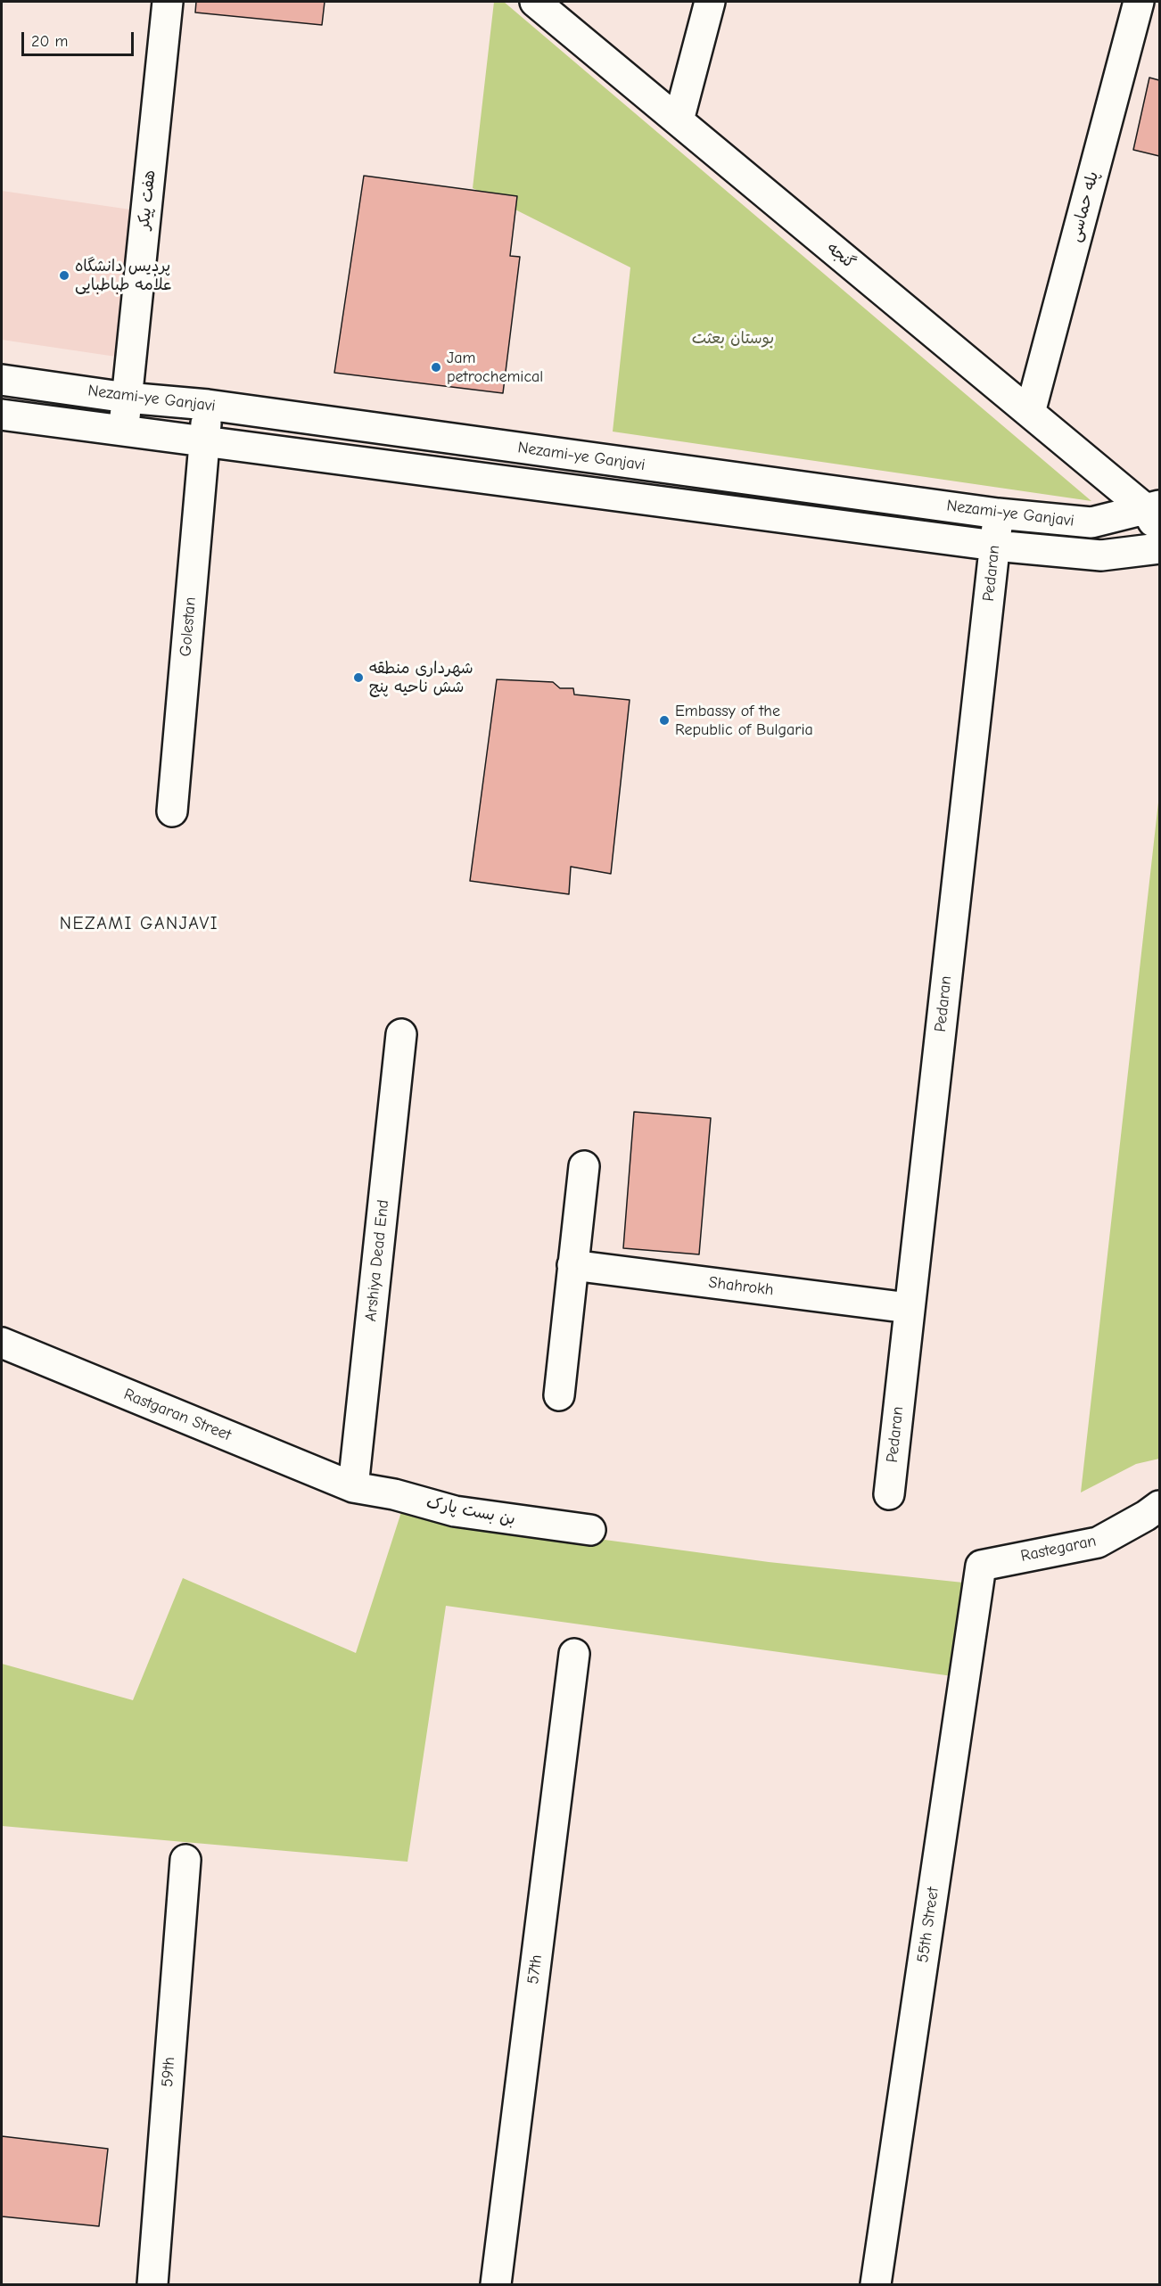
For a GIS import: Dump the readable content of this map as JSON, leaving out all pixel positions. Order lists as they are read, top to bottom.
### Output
{
  "streets": {
    "street": [
      "هفت پیکر",
      "پله حماسی",
      "گنجه",
      "Nezami-ye Ganjavi",
      "Pedaran",
      "Golestan",
      "Arshiya Dead End",
      "Shahrokh",
      "Rastgaran Street",
      "بن بست پارک",
      "Rastegaran",
      "55th Street",
      "57th",
      "59th"
    ]
  },
  "crossings": [
    ["هفت پیکر", "Nezami-ye Ganjavi"],
    ["پله حماسی", "گنجه"],
    ["گنجه", "Nezami-ye Ganjavi"],
    ["Nezami-ye Ganjavi", "Pedaran"],
    ["Nezami-ye Ganjavi", "Golestan"],
    ["Pedaran", "Shahrokh"],
    ["Arshiya Dead End", "Rastgaran Street"],
    ["Arshiya Dead End", "بن بست پارک"],
    ["Rastgaran Street", "بن بست پارک"],
    ["Rastegaran", "55th Street"]
  ],
  "districts": ["NEZAMI GANJAVI"],
  "parks": ["بوستان بعثت"],
  "places": [
    "پردیس دانشگاه علامه طباطبایی",
    "Jam petrochemical",
    "شهرداری منطقه شش ناحیه پنج",
    "Embassy of the Republic of Bulgaria"
  ],
  "scale_bar": "20 m"
}
